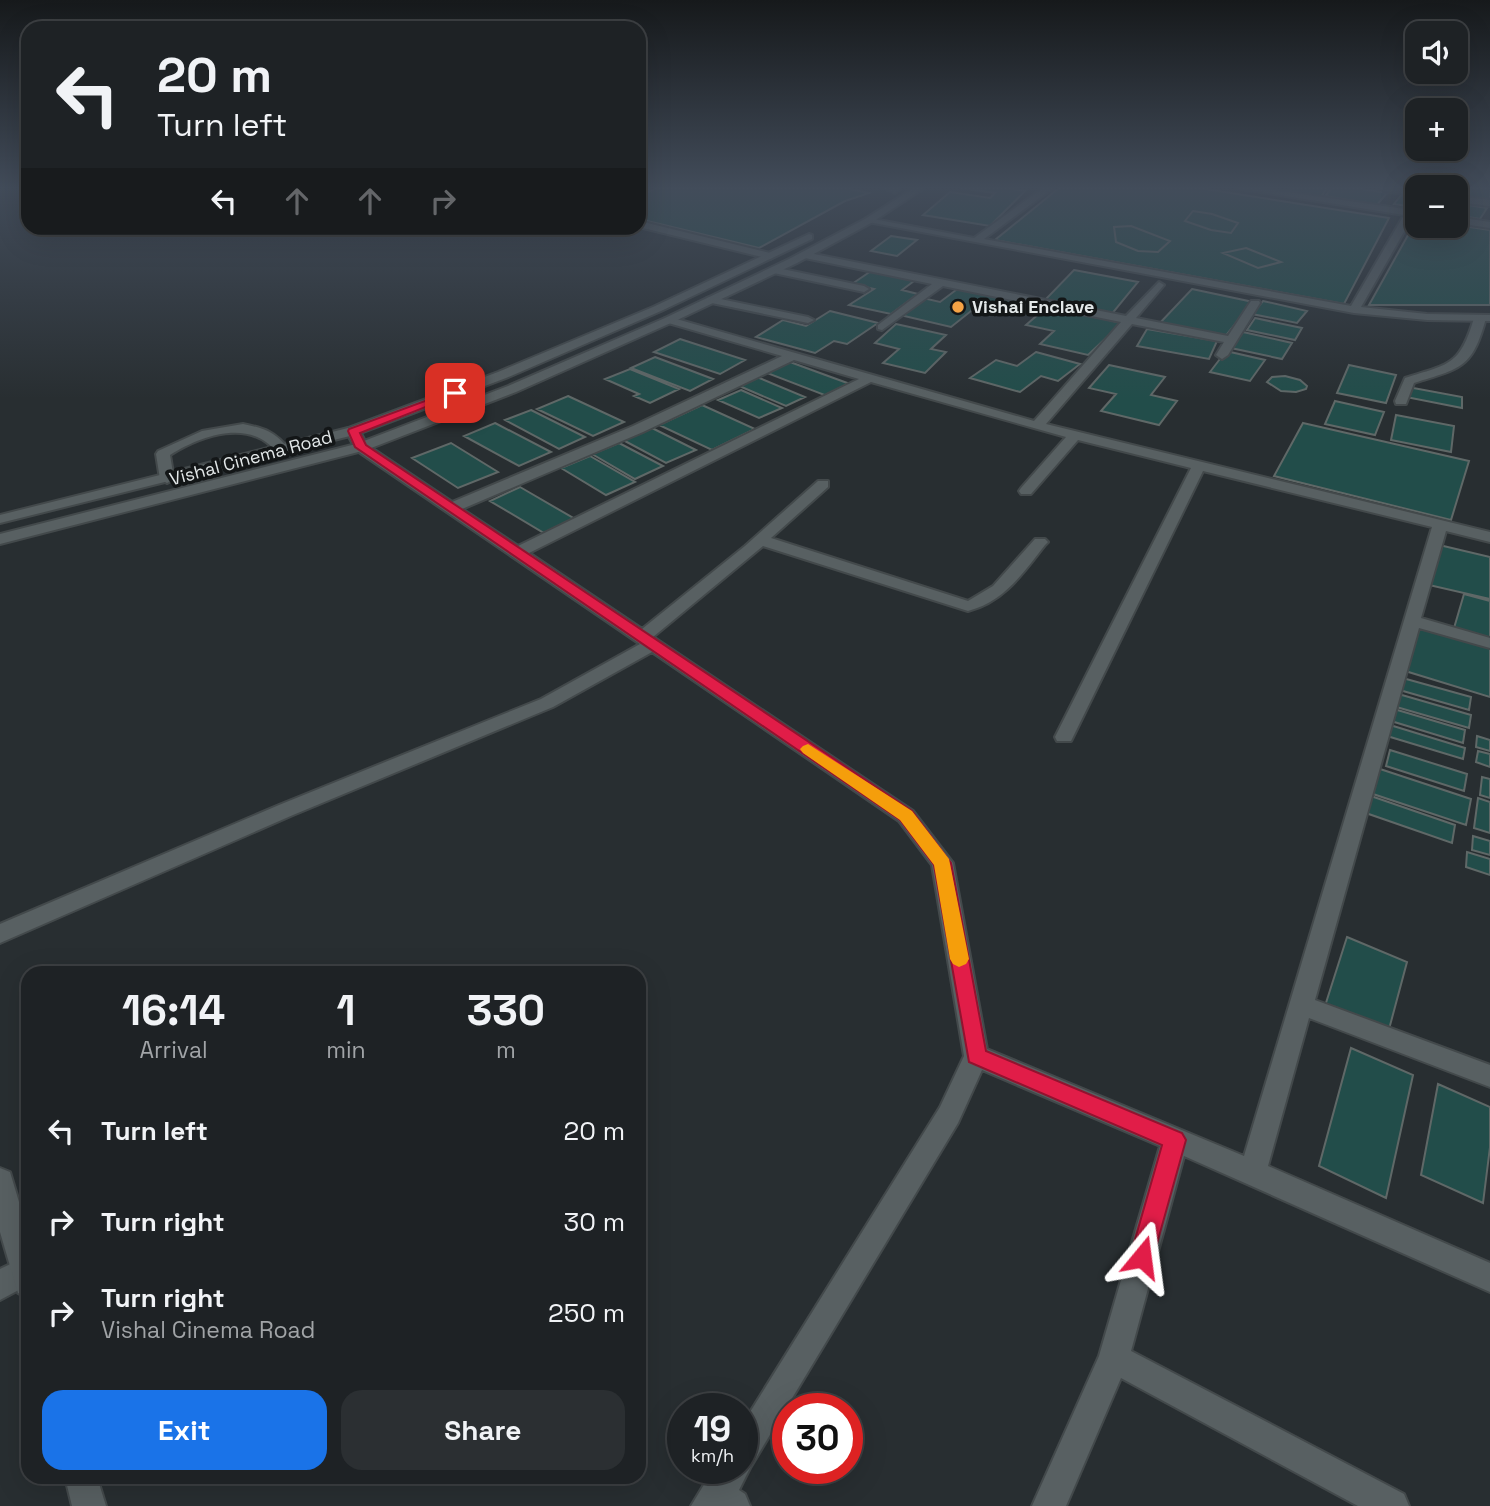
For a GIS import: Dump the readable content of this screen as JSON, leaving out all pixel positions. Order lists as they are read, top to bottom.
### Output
{
  "streets": {
    "street": ["Vishal Cinema Road"]
  },
  "places": ["Vishai Enclave"],
  "page": {
    "map_buttons": ["+", "−"],
    "turn": ["20 m", "Turn left"],
    "eta": [
      "16:14",
      "Arrival",
      "1",
      "min",
      "330",
      "m"
    ],
    "list": [
      {
        "name": "Turn left",
        "value": "20 m"
      },
      {
        "name": "Turn right",
        "value": "30 m"
      },
      {
        "name": "Turn right",
        "note": "Vishal Cinema Road",
        "value": "250 m"
      }
    ],
    "buttons": ["Exit", "Share"],
    "speed": "19 km/h",
    "limit": "30"
  }
}
